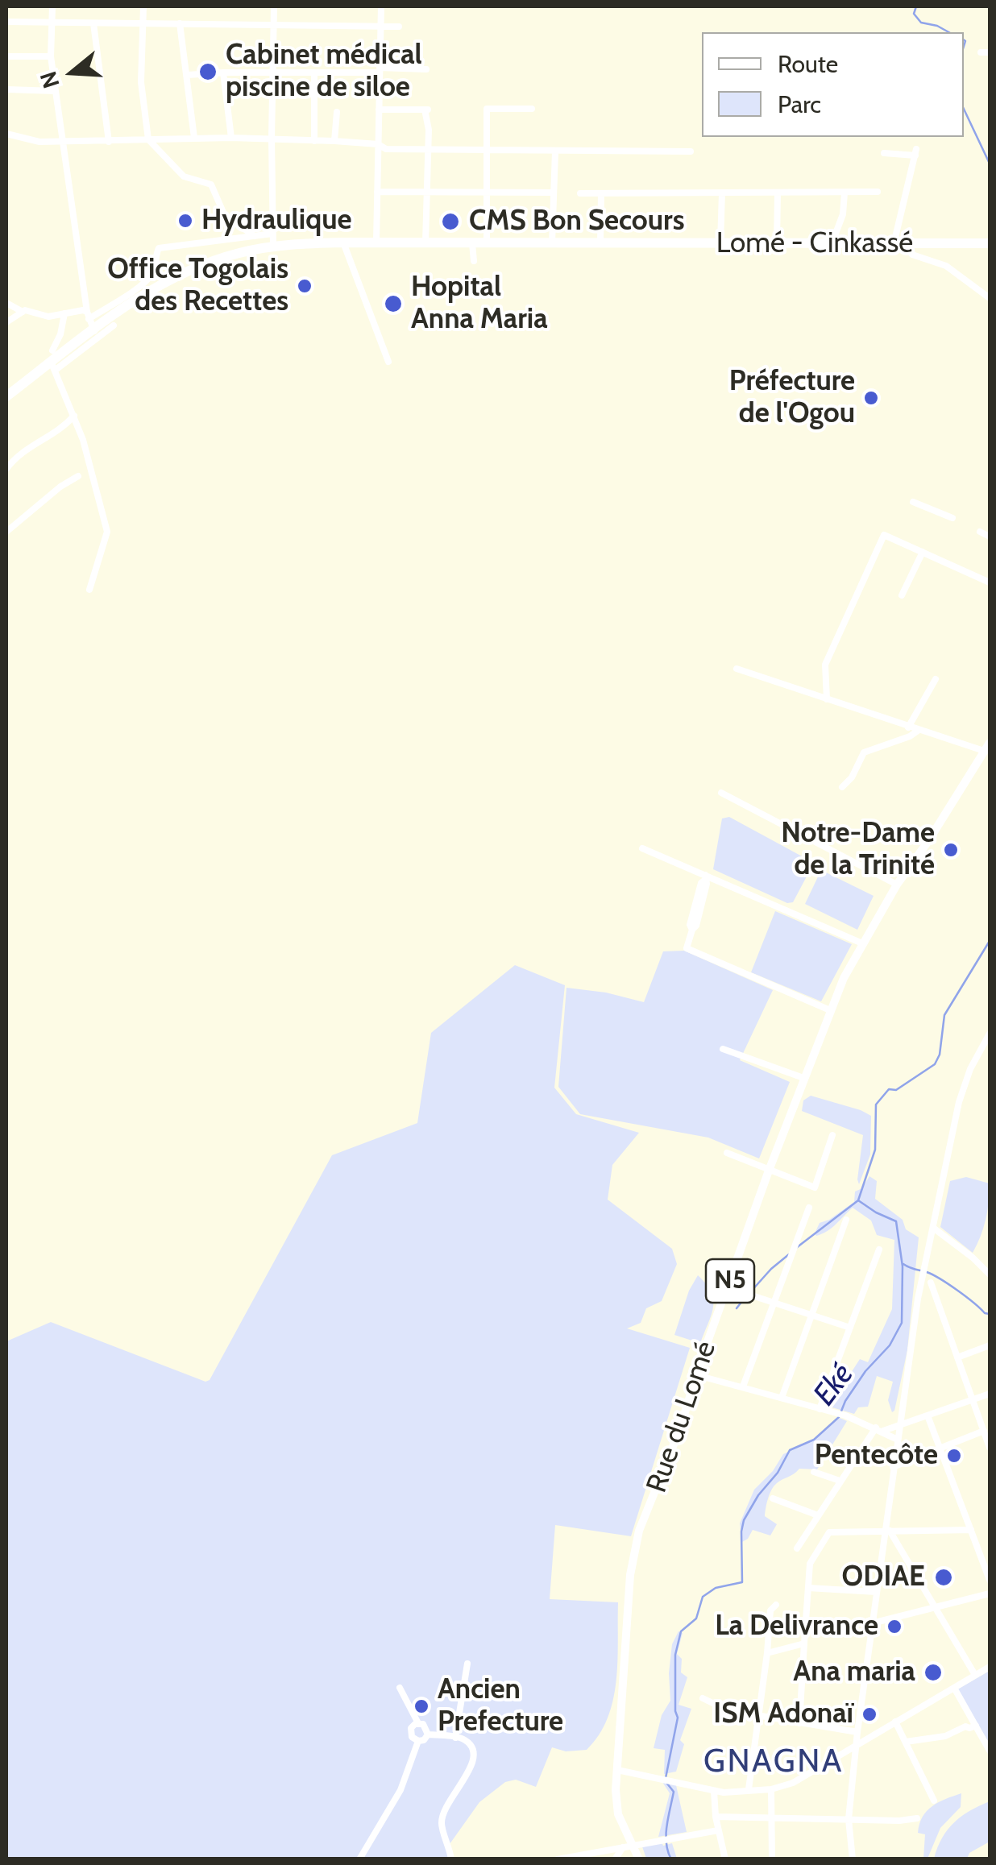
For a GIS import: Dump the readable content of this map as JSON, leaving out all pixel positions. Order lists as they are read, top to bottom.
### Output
{
  "streets": {
    "highway": ["Lomé - Cinkassé"],
    "main road": ["N5", "Rue du Lomé"]
  },
  "districts": ["GNAGNA"],
  "water": ["Eké"],
  "places": [
    "Cabinet médical piscine de siloe",
    "Hydraulique",
    "CMS Bon Secours",
    "Office Togolais des Recettes",
    "Hopital Anna Maria",
    "Préfecture de l'Ogou",
    "Notre-Dame de la Trinité",
    "Pentecôte",
    "ODIAE",
    "La Delivrance",
    "Ana maria",
    "Ancien Prefecture",
    "ISM Adonaï"
  ],
  "legend": ["Route", "Parc"],
  "north": "left"
}
